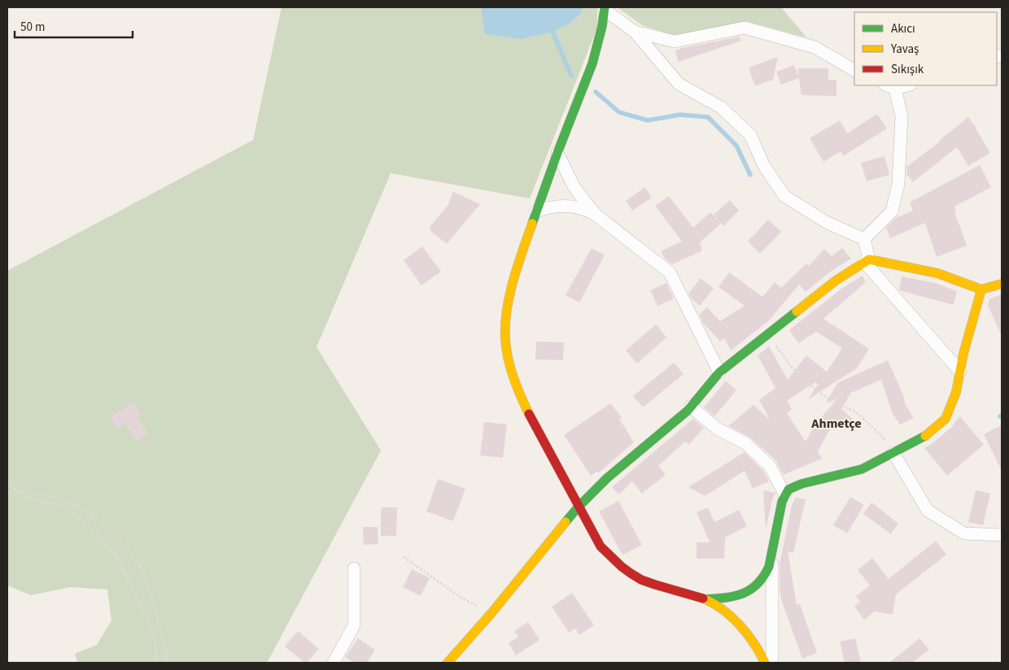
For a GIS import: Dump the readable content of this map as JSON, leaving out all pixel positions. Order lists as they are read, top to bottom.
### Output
{
  "districts": ["Ahmetçe"],
  "legend": ["Akıcı", "Yavaş", "Sıkışık"],
  "scale_bar": "50 m"
}
